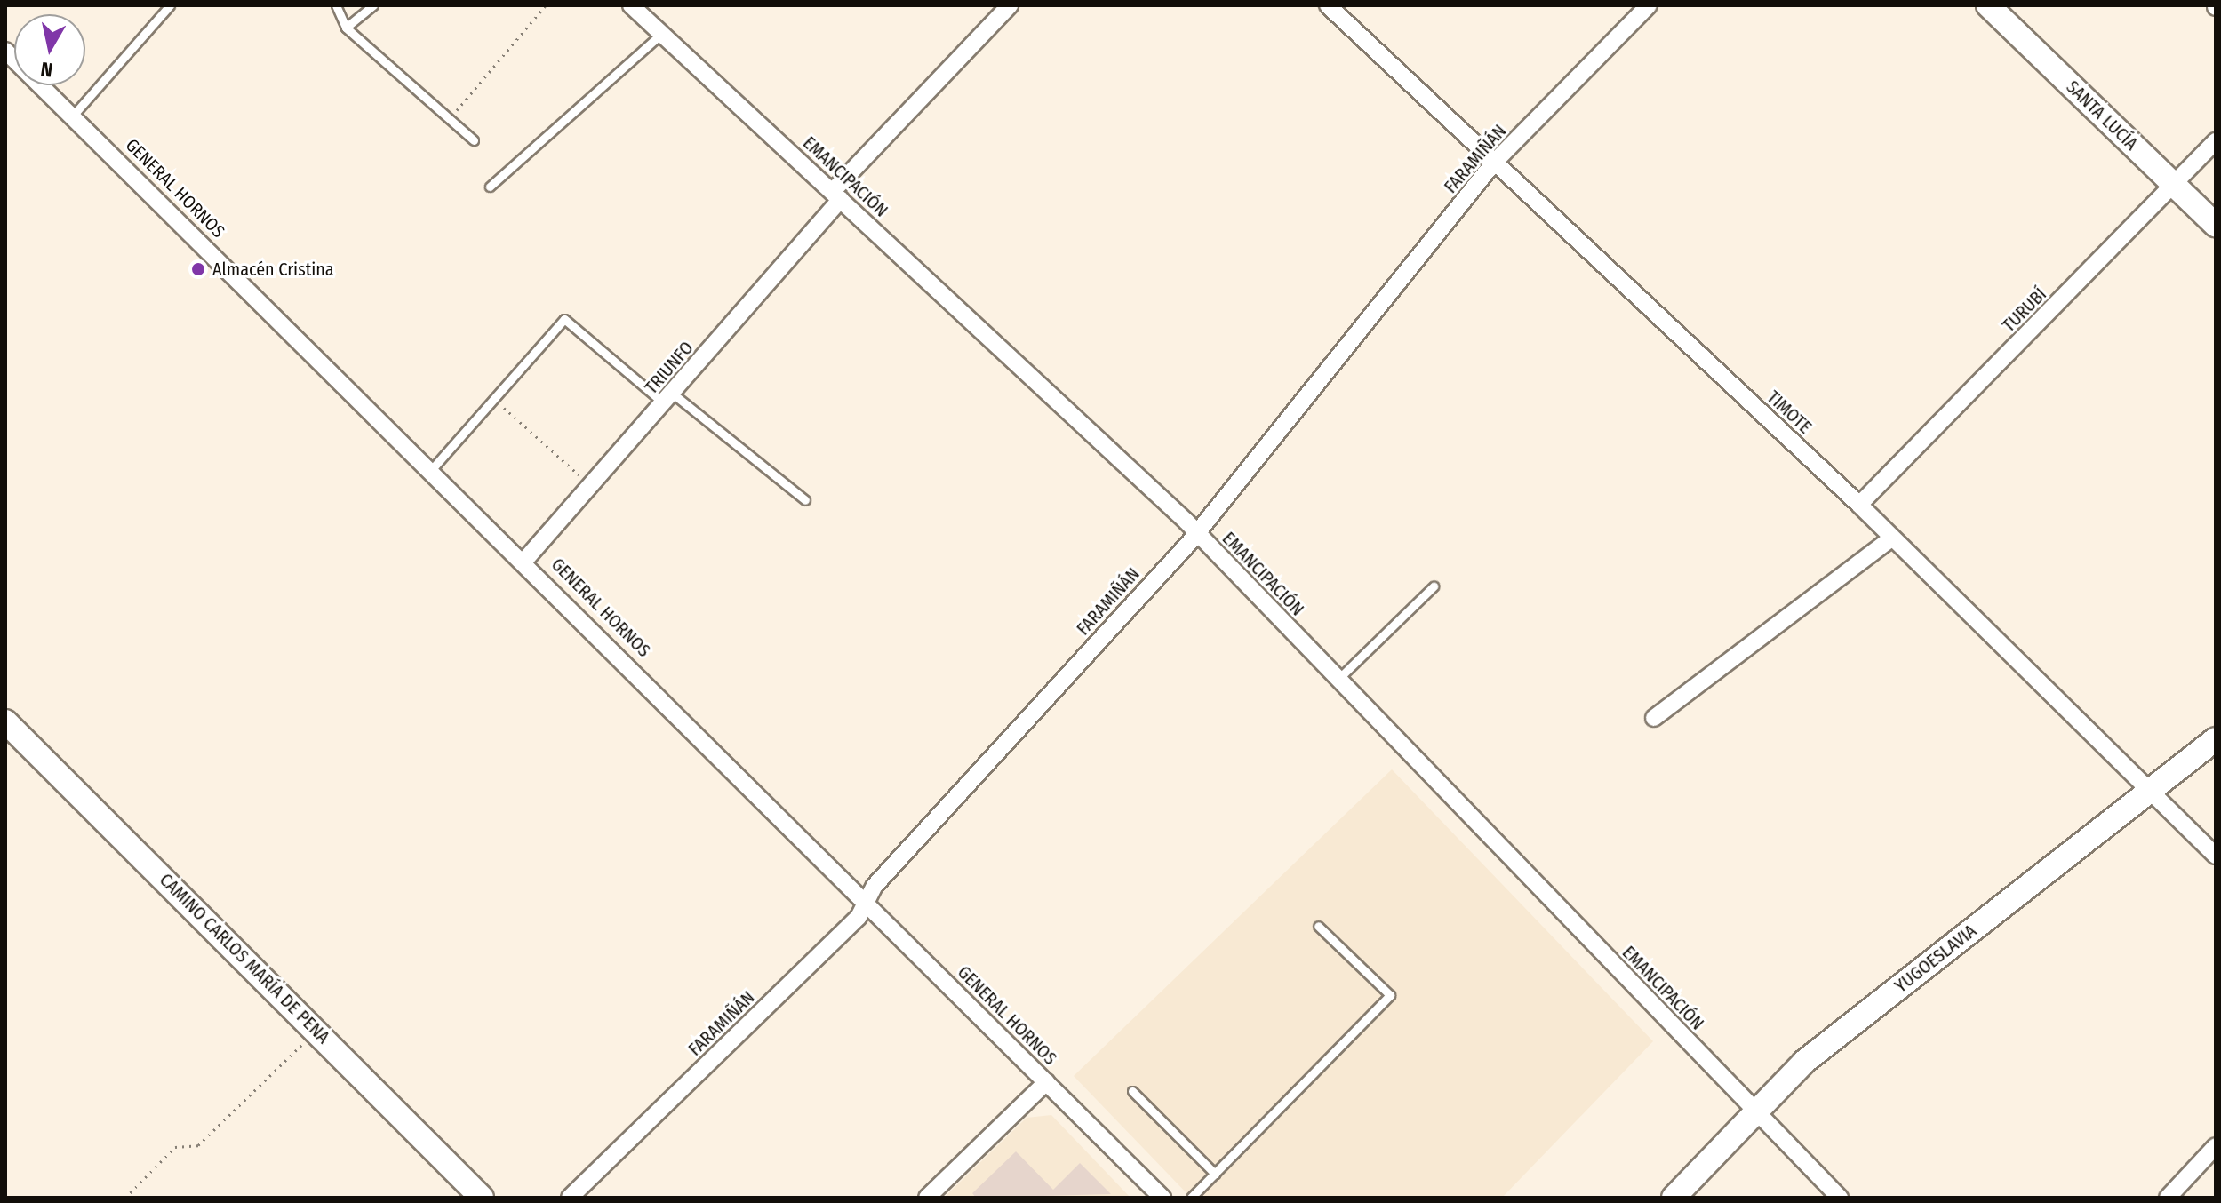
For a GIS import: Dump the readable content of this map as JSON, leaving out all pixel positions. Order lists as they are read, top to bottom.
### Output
{
  "streets": {
    "street": [
      "SANTA LUCÍA",
      "FARAMIÑÁN",
      "EMANCIPACIÓN",
      "GENERAL HORNOS",
      "TURUBÍ",
      "TRIUNFO",
      "TIMOTE",
      "CAMINO CARLOS MARÍA DE PENA",
      "YUGOESLAVIA"
    ]
  },
  "crossings": [
    ["SANTA LUCÍA", "TURUBÍ"],
    ["FARAMIÑÁN", "EMANCIPACIÓN"],
    ["FARAMIÑÁN", "GENERAL HORNOS"],
    ["FARAMIÑÁN", "TIMOTE"],
    ["EMANCIPACIÓN", "TRIUNFO"],
    ["EMANCIPACIÓN", "YUGOESLAVIA"],
    ["GENERAL HORNOS", "TRIUNFO"],
    ["TURUBÍ", "TIMOTE"],
    ["TIMOTE", "YUGOESLAVIA"]
  ],
  "places": ["Almacén Cristina"],
  "north": "bottom"
}
